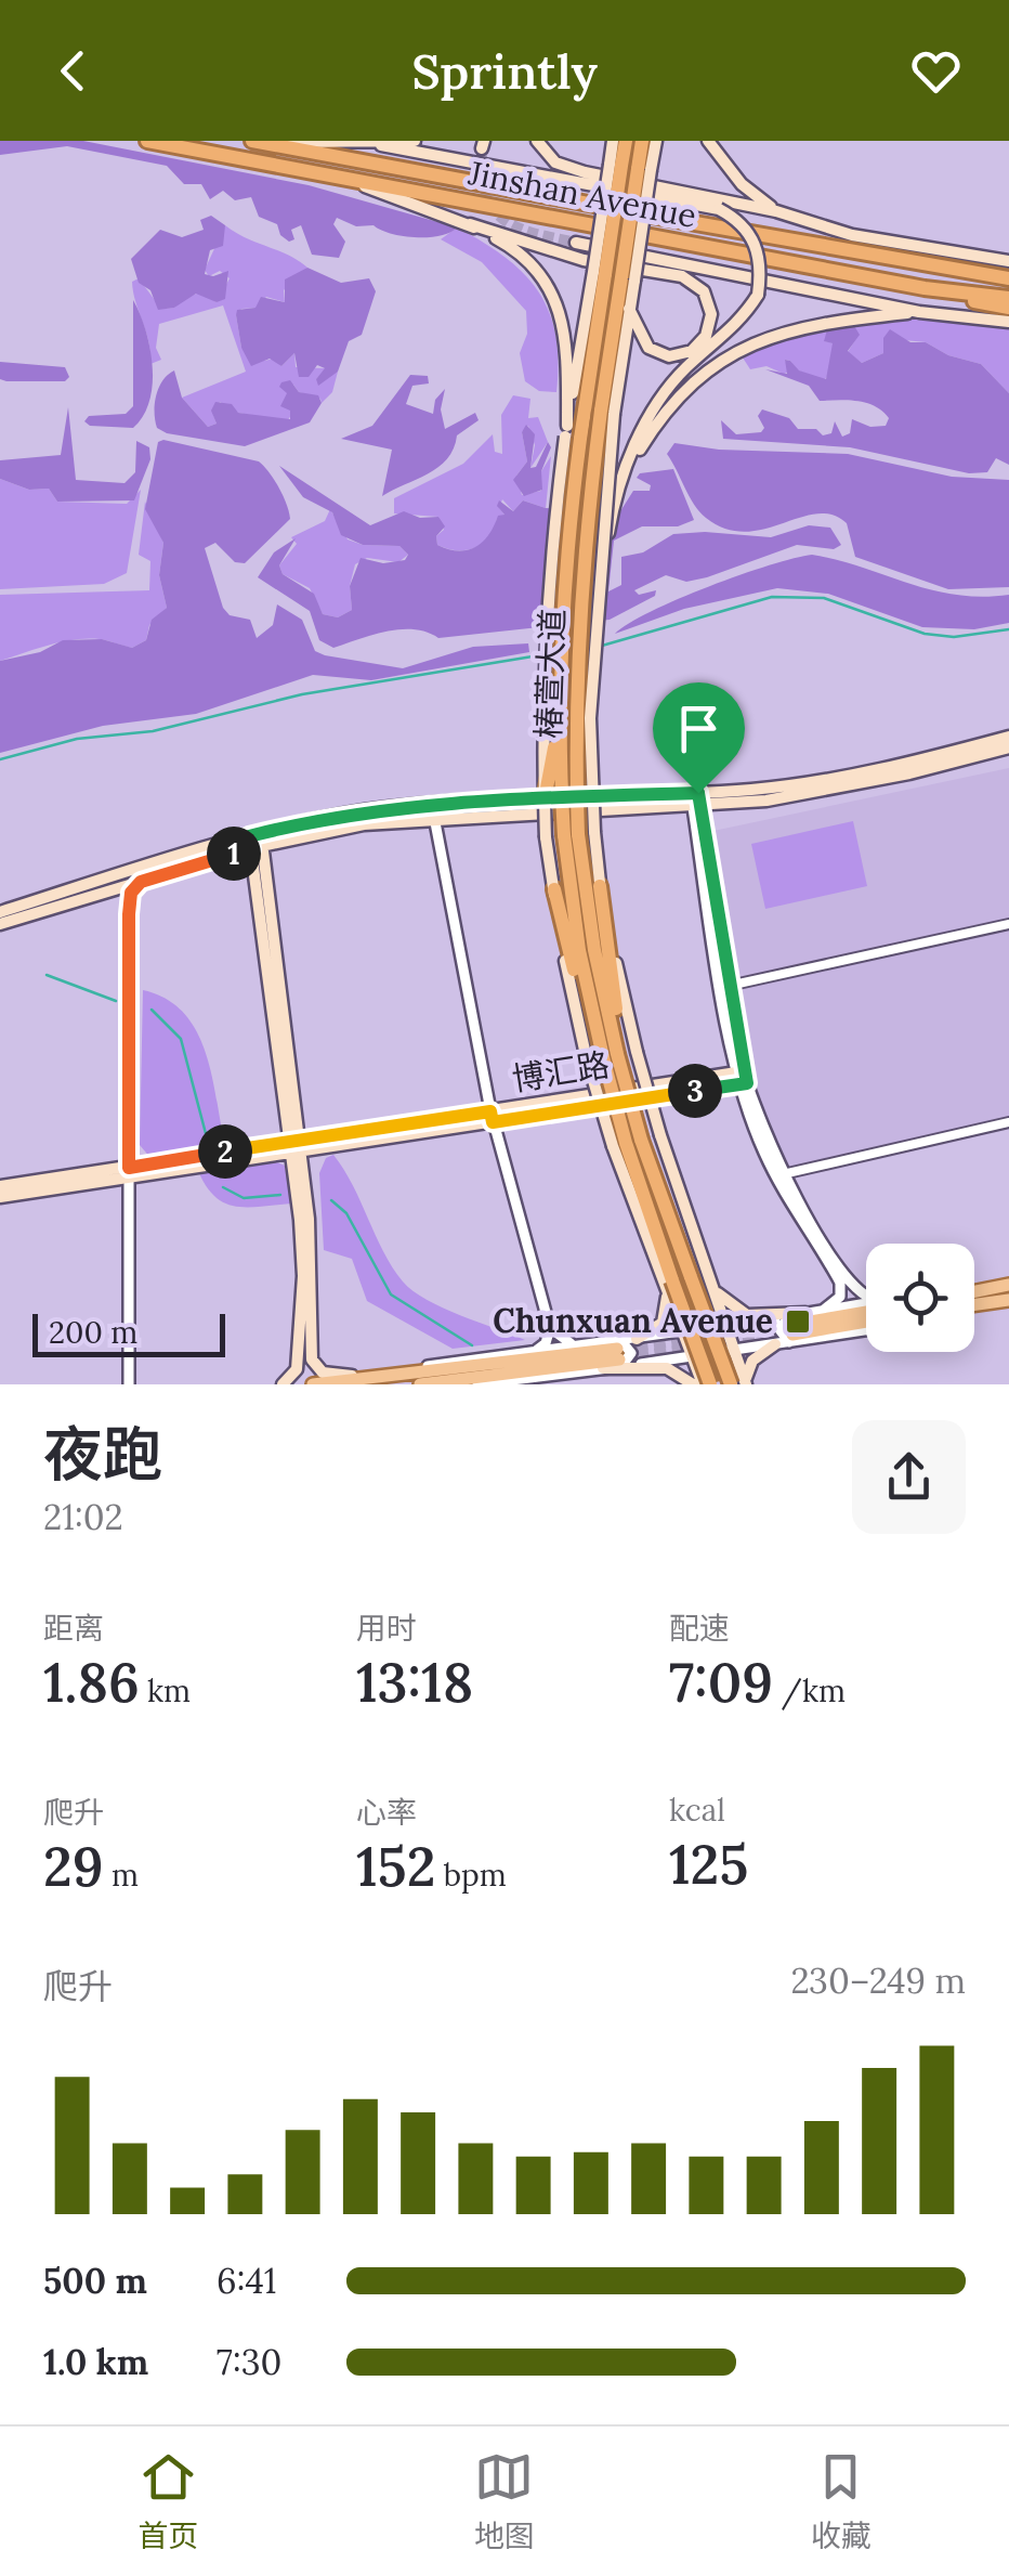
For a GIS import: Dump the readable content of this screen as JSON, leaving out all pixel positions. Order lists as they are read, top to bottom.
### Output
{
  "streets": {
    "highway": ["Jinshan Avenue", "椿萱大道"],
    "main road": ["博汇路"]
  },
  "places": {
    "transit": ["Chunxuan Avenue"]
  },
  "scale_bar": "200 m",
  "page": {
    "header": "Sprintly",
    "pins": ["1", "3", "2"],
    "scale": "200 m",
    "heading": ["夜跑", "21:02"],
    "stats": [
      ["距离", "1.86 km"],
      ["用时", "13:18"],
      ["配速", "7:09 /km"],
      ["爬升", "29 m"],
      ["心率", "152 bpm"],
      ["kcal", "125"]
    ],
    "chart": ["爬升", "230–249 m"],
    "list": [
      {
        "name": "500 m",
        "note": "6:41"
      },
      {
        "name": "1.0 km",
        "note": "7:30"
      }
    ],
    "tabs": ["首页", "地图", "收藏"]
  }
}
